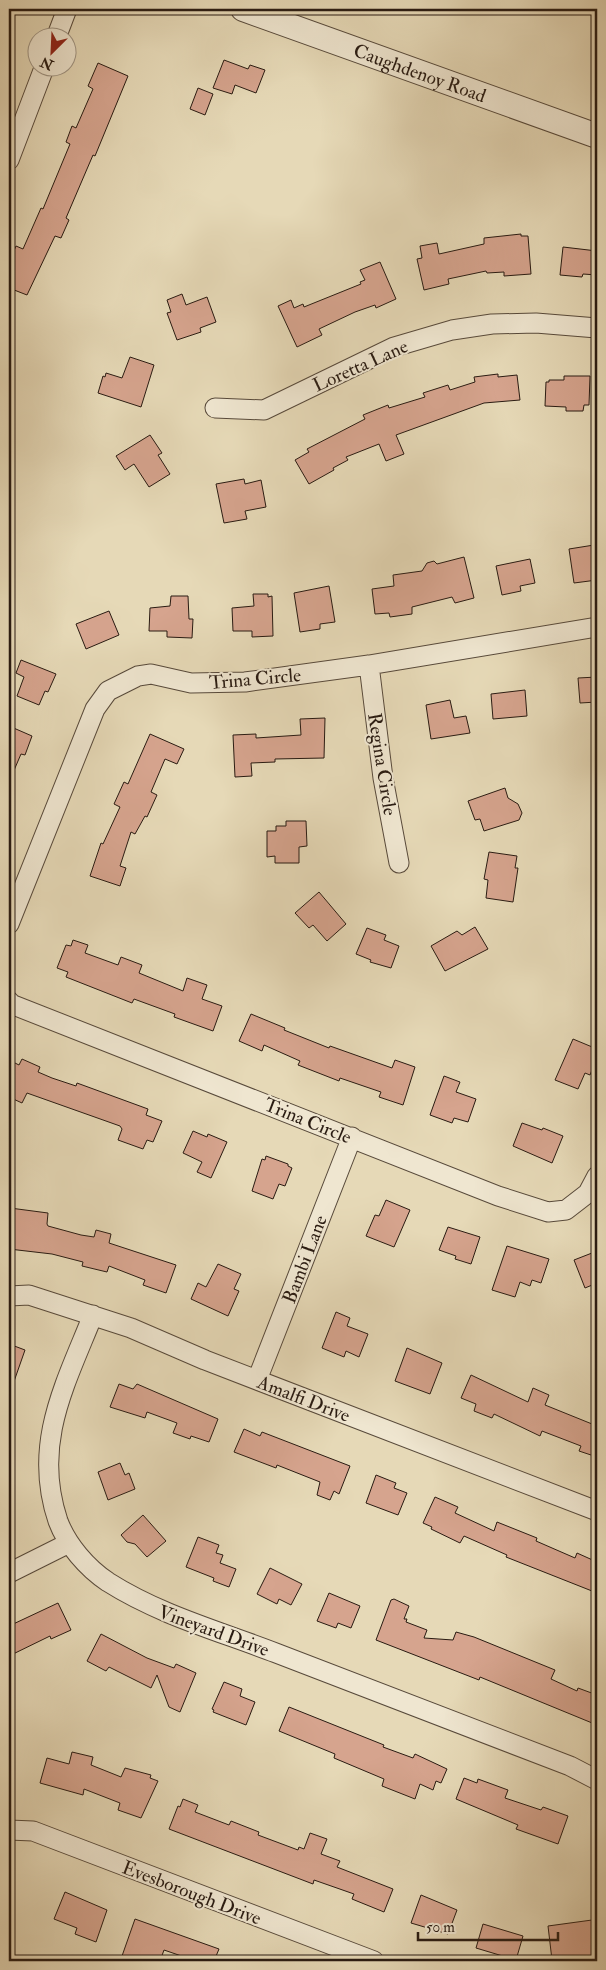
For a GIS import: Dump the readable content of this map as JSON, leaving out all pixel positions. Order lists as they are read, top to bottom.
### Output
{
  "streets": {
    "street": [
      "Caughdenoy Road",
      "Loretta Lane",
      "Trina Circle",
      "Regina Circle",
      "Bambi Lane",
      "Amalfi Drive",
      "Vineyard Drive",
      "Evesborough Drive"
    ]
  },
  "crossings": [
    ["Trina Circle", "Regina Circle"],
    ["Trina Circle", "Bambi Lane"],
    ["Bambi Lane", "Amalfi Drive"],
    ["Amalfi Drive", "Vineyard Drive"]
  ],
  "scale_bar": "50 m",
  "north": "bottom left"
}
